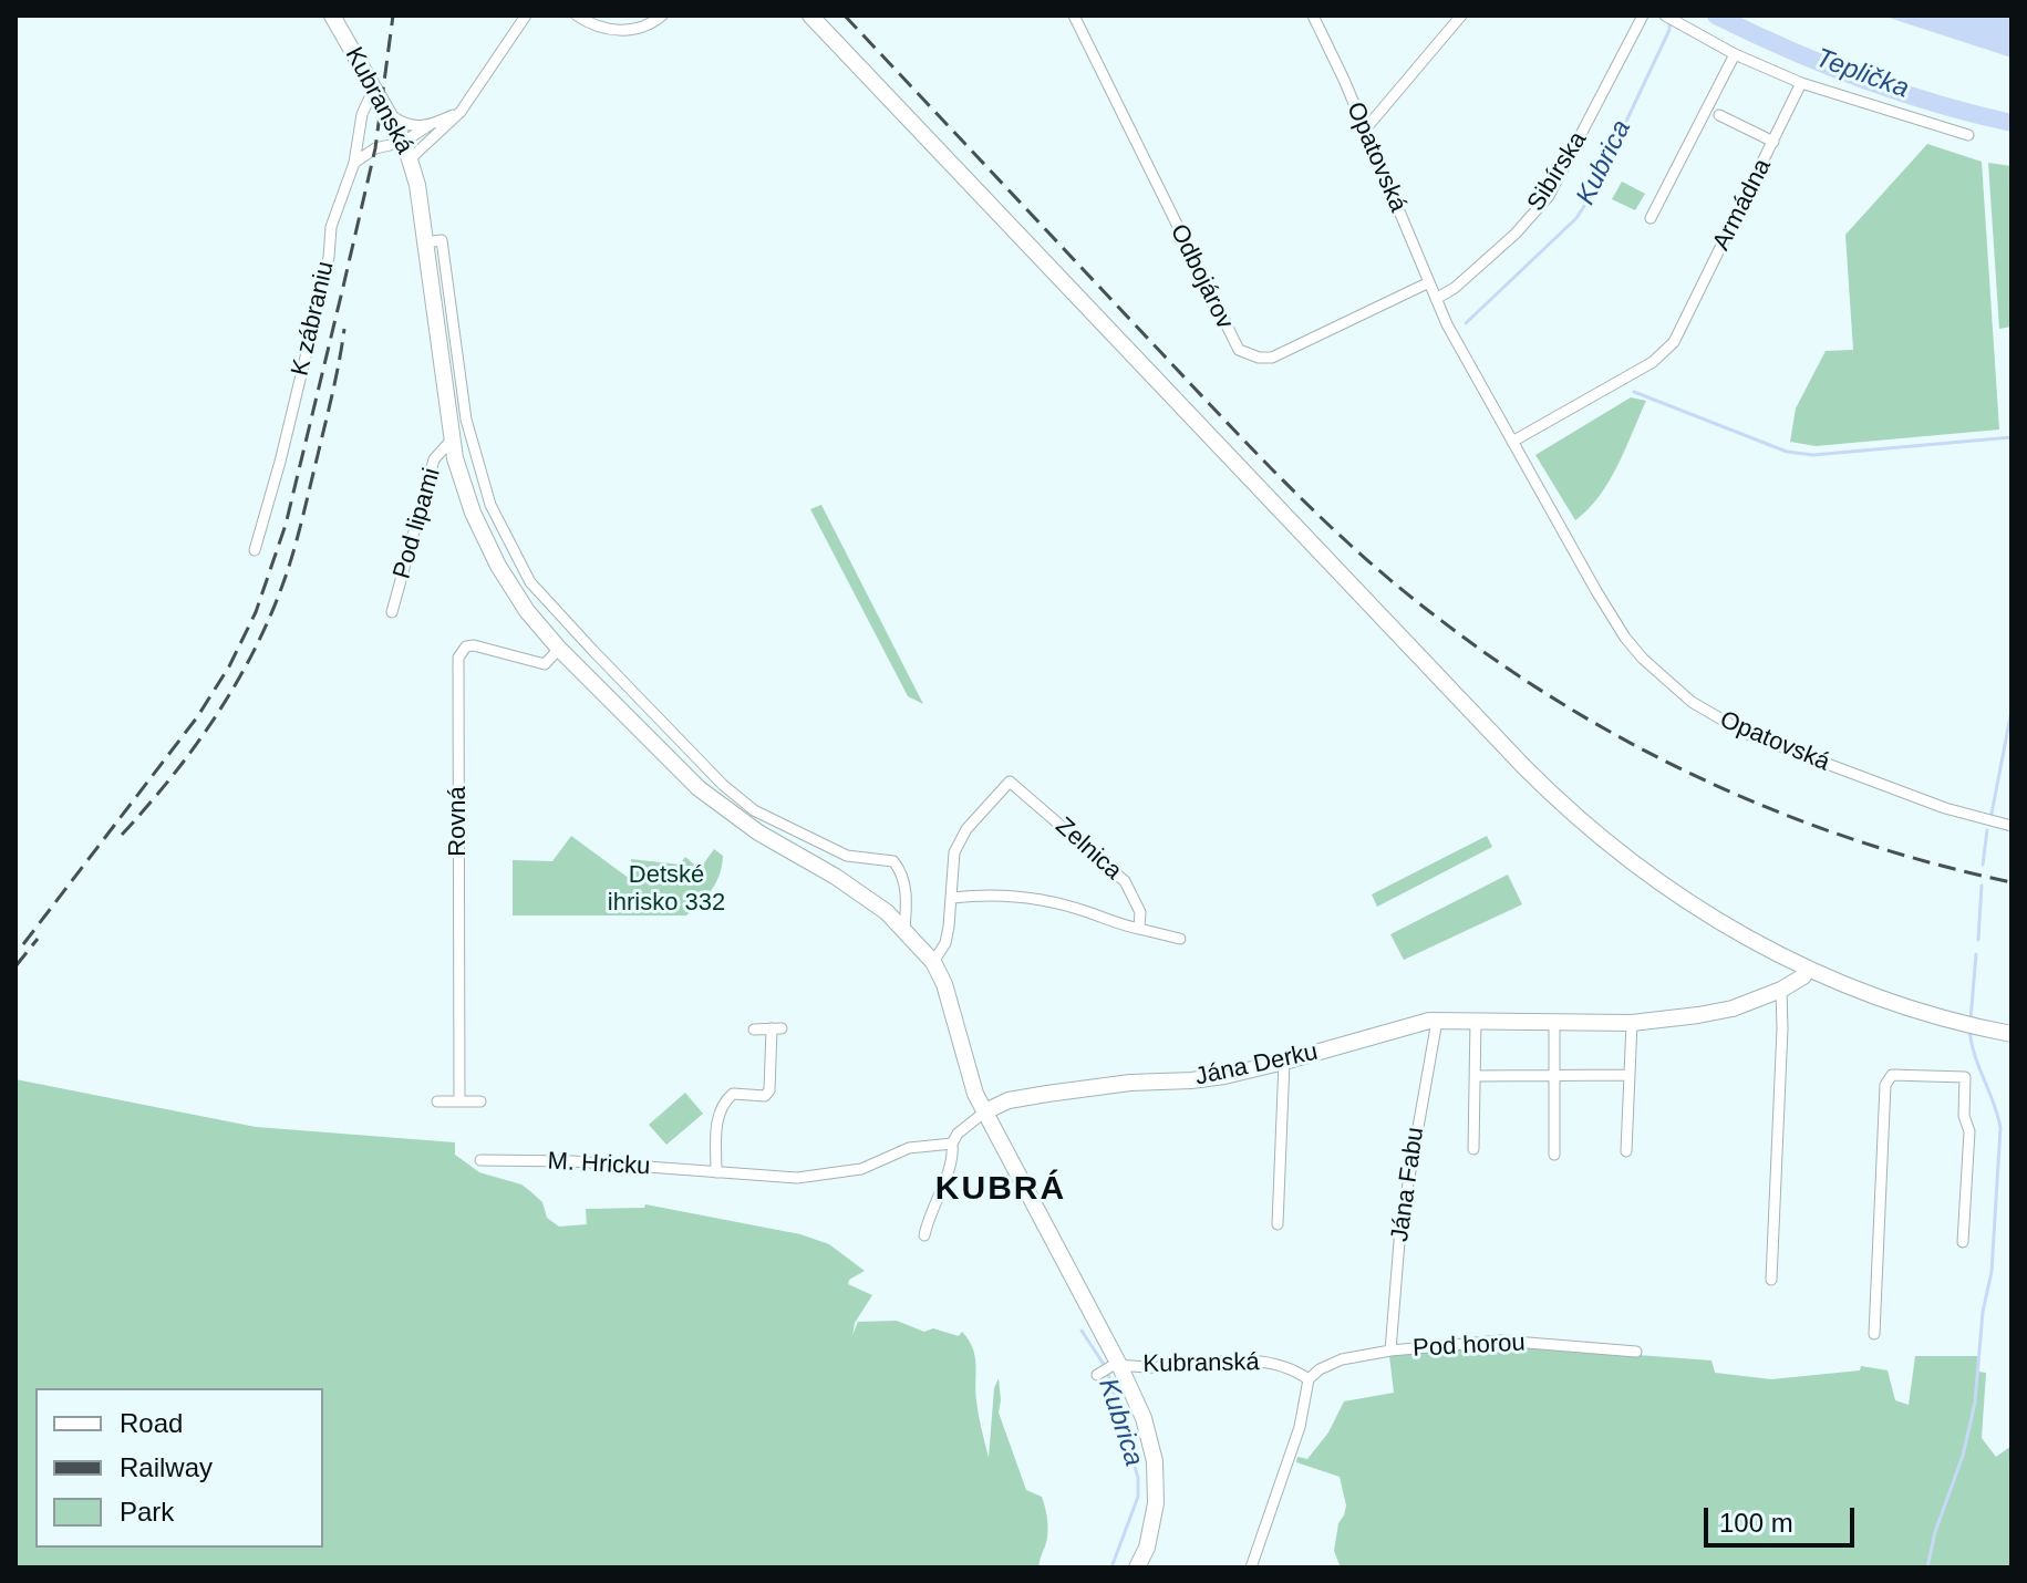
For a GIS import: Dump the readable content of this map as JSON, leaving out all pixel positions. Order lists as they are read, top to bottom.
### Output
{
  "streets": {
    "street": [
      "Kubranská",
      "Opatovská",
      "Sibírska",
      "Armádna",
      "Odbojárov",
      "K zábraniu",
      "Pod lipami",
      "Rovná",
      "Zelnica",
      "Jána Derku",
      "M. Hricku",
      "Jána Fabu",
      "Pod horou"
    ]
  },
  "crossings": [
    ["Kubranská", "K zábraniu"],
    ["Kubranská", "Pod lipami"],
    ["Kubranská", "Rovná"],
    ["Kubranská", "Zelnica"],
    ["Kubranská", "Jána Derku"],
    ["Kubranská", "Pod horou"],
    ["Opatovská", "Sibírska"],
    ["Opatovská", "Armádna"],
    ["Opatovská", "Odbojárov"],
    ["Jána Derku", "Jána Fabu"],
    ["Jána Fabu", "Pod horou"]
  ],
  "districts": ["KUBRÁ"],
  "water": ["Teplička", "Kubrica"],
  "parks": ["Detské ihrisko 332"],
  "legend": ["Road", "Railway", "Park"],
  "scale_bar": "100 m"
}
